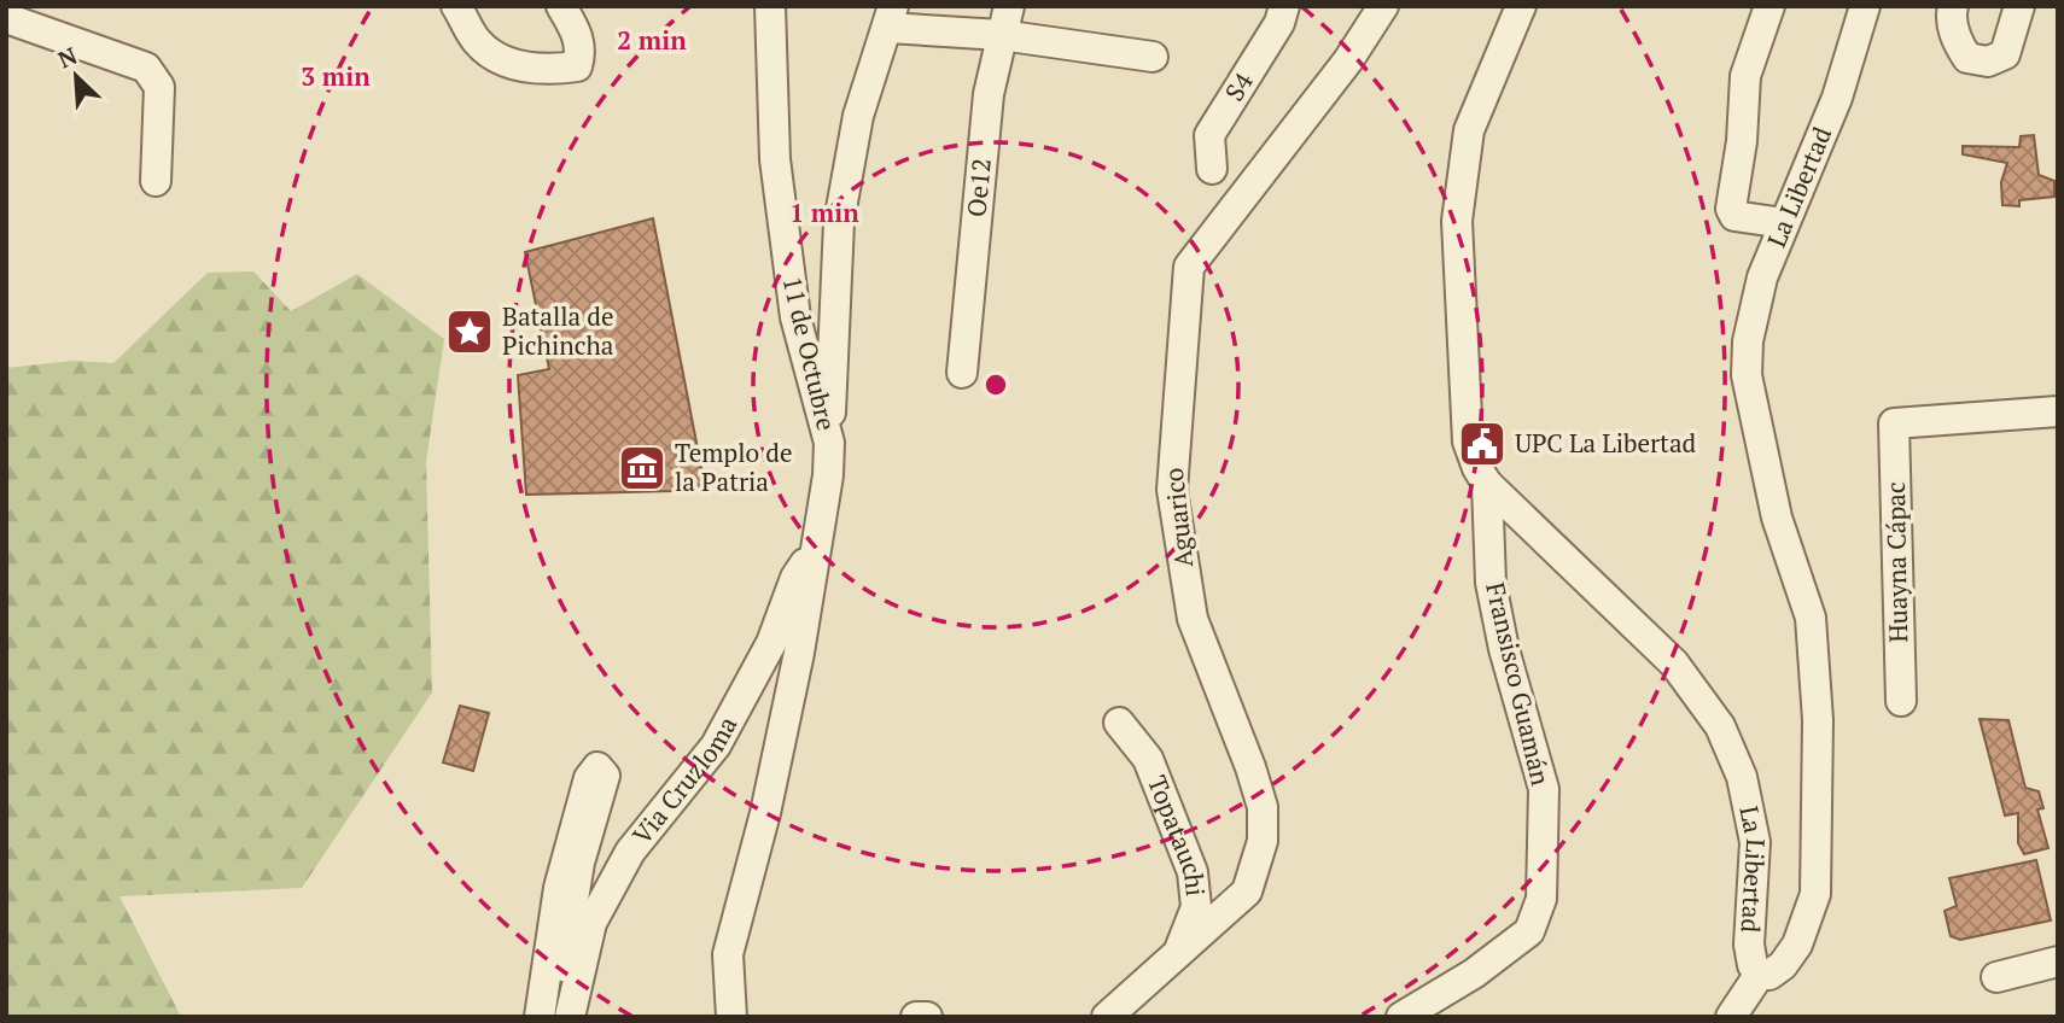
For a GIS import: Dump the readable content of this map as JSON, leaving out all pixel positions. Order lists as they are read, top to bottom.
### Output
{
  "streets": {
    "street": [
      "S4",
      "Oe12",
      "La Libertad",
      "11 de Octubre",
      "Aguarico",
      "Huayna Cápac",
      "Fransisco Guamán",
      "Via Cruzloma",
      "Topatauchi"
    ]
  },
  "crossings": [
    ["La Libertad", "Fransisco Guamán"],
    ["11 de Octubre", "Via Cruzloma"],
    ["Aguarico", "Topatauchi"]
  ],
  "places": {
    "place": ["Batalla de Pichincha"],
    "public building": ["UPC La Libertad"],
    "museum": ["Templo de la Patria"]
  },
  "north": "top left",
  "rings": ["2 min", "3 min", "1 min"]
}
